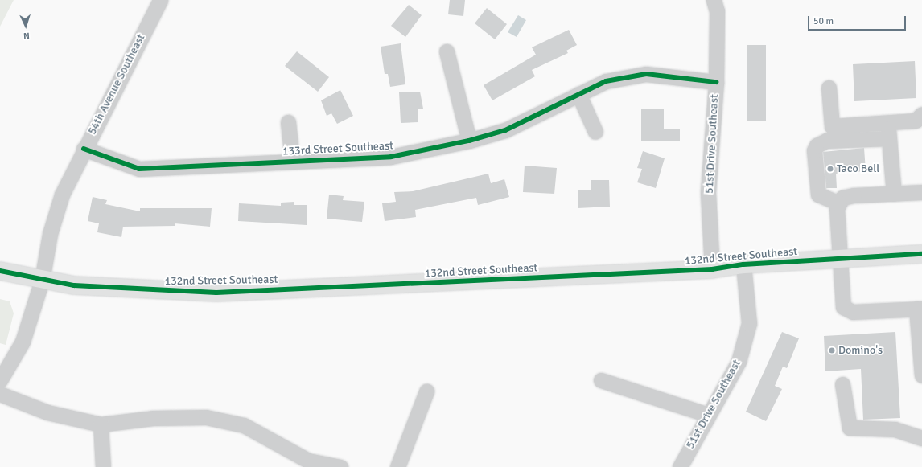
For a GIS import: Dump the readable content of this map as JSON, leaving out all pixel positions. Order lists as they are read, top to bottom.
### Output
{
  "streets": {
    "main road": ["132nd Street Southeast"],
    "street": ["54th Avenue Southeast", "51st Drive Southeast", "133rd Street Southeast"]
  },
  "crossings": [
    ["54th Avenue Southeast", "133rd Street Southeast"],
    ["54th Avenue Southeast", "132nd Street Southeast"],
    ["51st Drive Southeast", "133rd Street Southeast"],
    ["51st Drive Southeast", "132nd Street Southeast"]
  ],
  "places": ["Taco Bell", "Domino's"],
  "scale_bar": "50 m",
  "north": "bottom"
}
